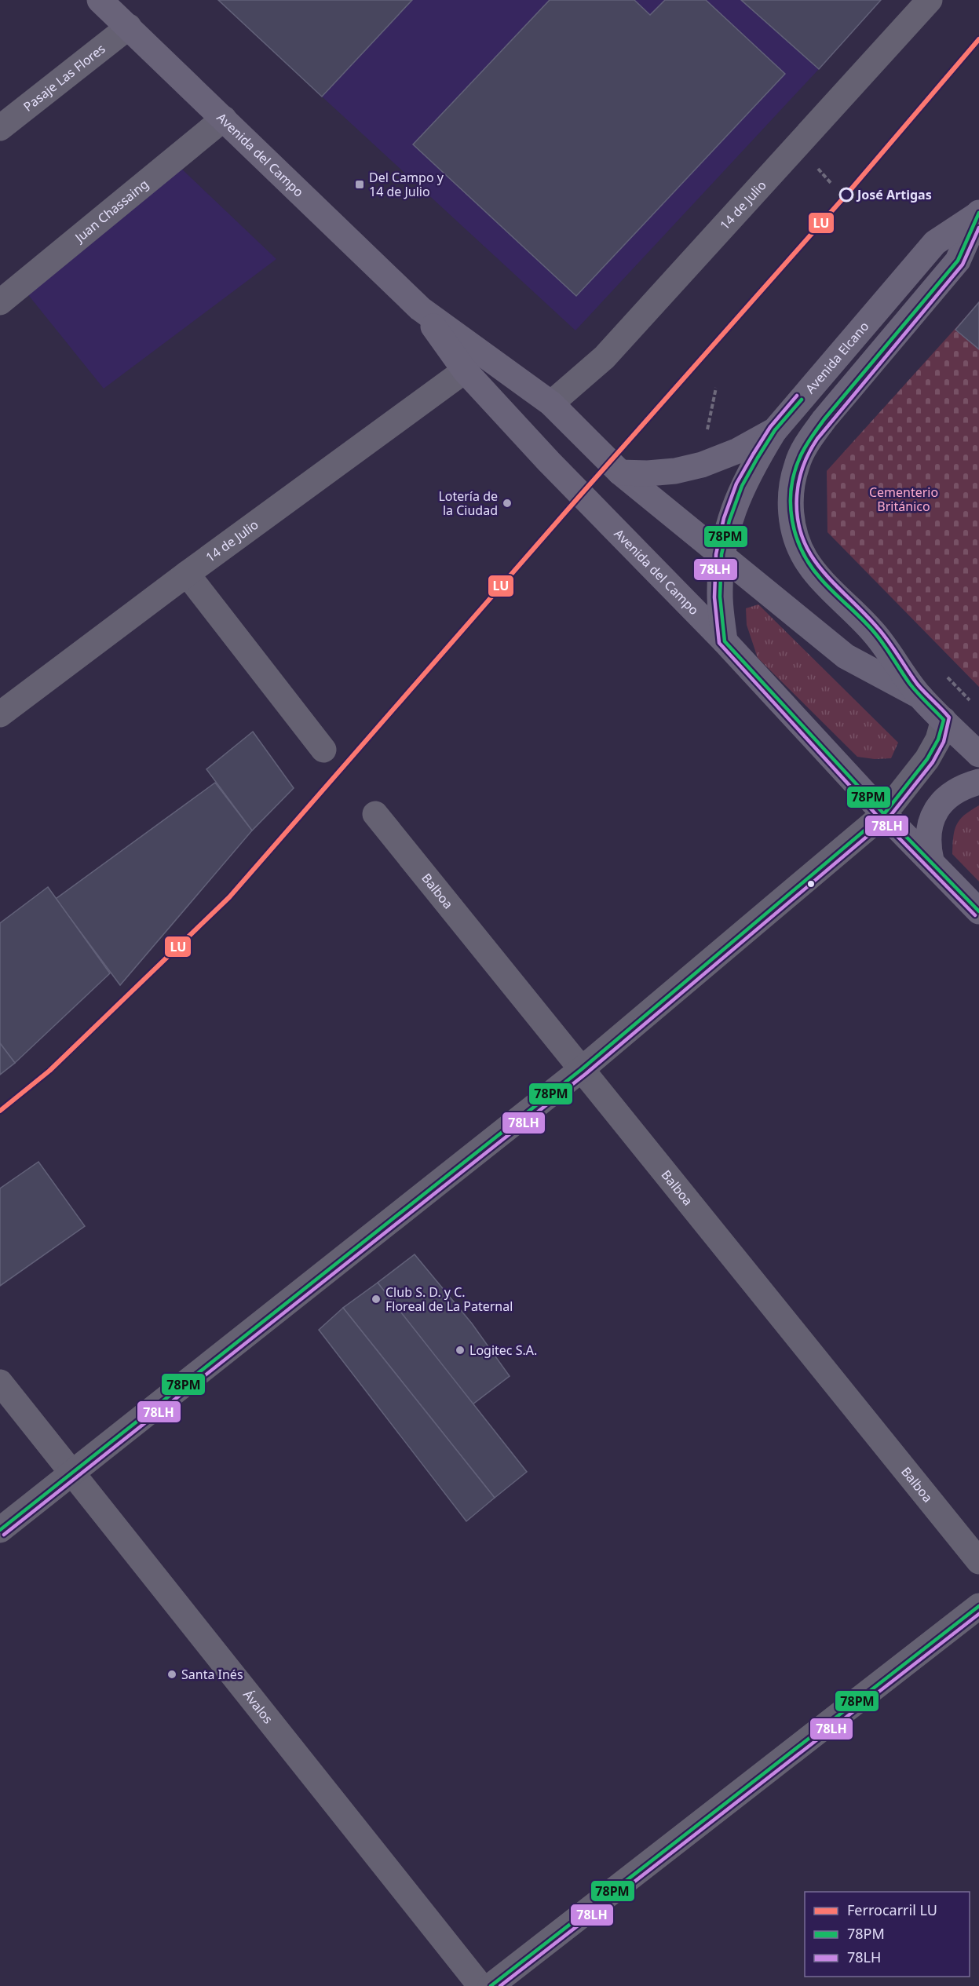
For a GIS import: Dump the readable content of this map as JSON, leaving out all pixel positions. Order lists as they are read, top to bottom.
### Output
{
  "streets": {
    "main road": ["Avenida del Campo", "Avenida Elcano"],
    "street": [
      "Pasaje Las Flores",
      "14 de Julio",
      "Juan Chassaing",
      "Balboa",
      "Ávalos"
    ]
  },
  "crossings": [
    ["Pasaje Las Flores", "Avenida del Campo"],
    ["Avenida del Campo", "14 de Julio"],
    ["Avenida del Campo", "Juan Chassaing"],
    ["Avenida del Campo", "Avenida Elcano"]
  ],
  "parks": ["Cementerio Británico"],
  "places": {
    "transit": ["Del Campo y 14 de Julio"],
    "other": [
      "José Artigas",
      "Lotería de la Ciudad",
      "Club S. D. y C. Floreal de La Paternal",
      "Logitec S.A.",
      "Santa Inés"
    ]
  },
  "lines": ["rail line LU", "transit line 78PM", "transit line 78LH"],
  "legend": ["Ferrocarril LU", "78PM", "78LH"]
}
